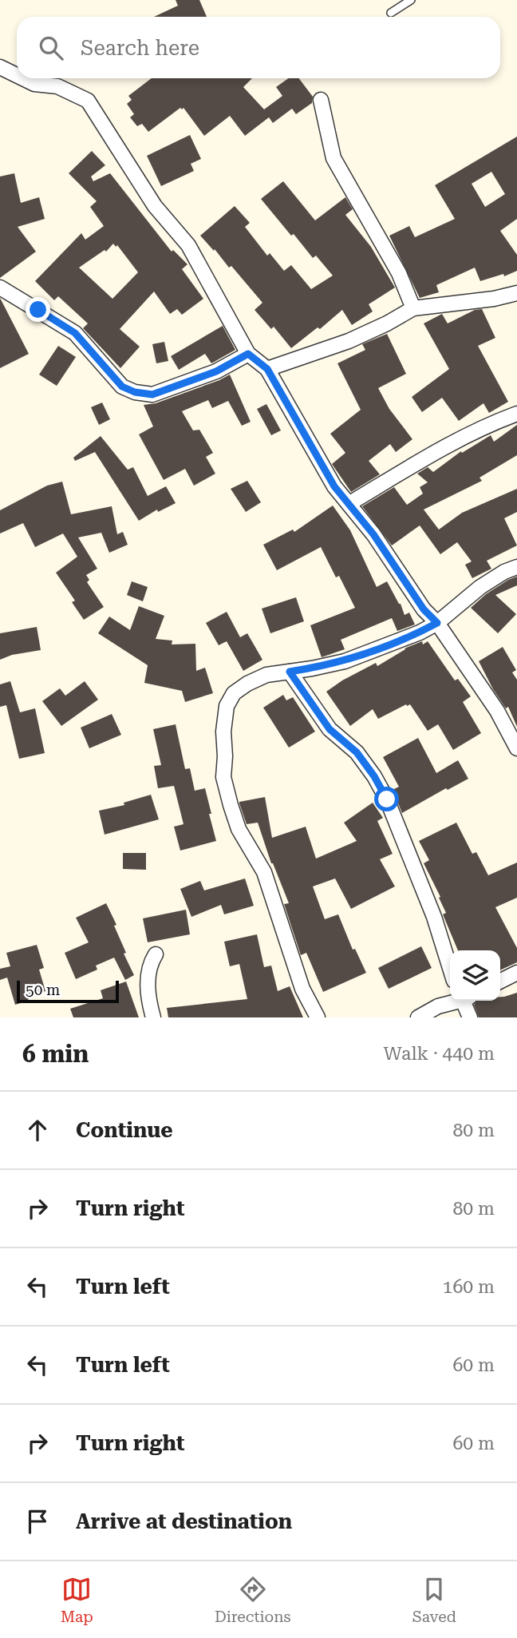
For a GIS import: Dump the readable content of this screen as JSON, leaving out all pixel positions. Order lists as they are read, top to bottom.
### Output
{
  "scale_bar": "50 m",
  "page": {
    "search": "Search here",
    "scale": "50 m",
    "heading": ["6 min", "Walk · 440 m"],
    "list": [
      ["Continue", "80 m"],
      ["Turn right", "80 m"],
      ["Turn left", "160 m"],
      ["Turn left", "60 m"],
      ["Turn right", "60 m"],
      "Arrive at destination"
    ],
    "nav": ["Map", "Directions", "Saved"]
  }
}
